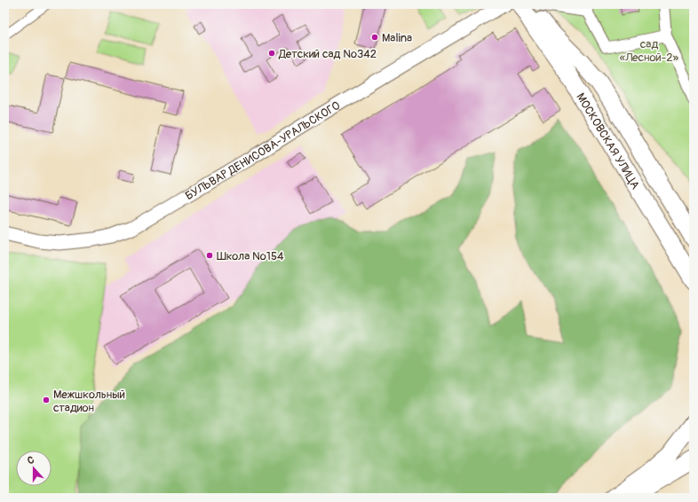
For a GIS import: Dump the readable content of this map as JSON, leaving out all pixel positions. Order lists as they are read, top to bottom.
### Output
{
  "streets": {
    "main road": ["МОСКОВСКАЯ УЛИЦА"],
    "street": ["БУЛЬВАР ДЕНИСОВА-УРАЛЬСКОГО"]
  },
  "parks": ["сад «Лесной-2»"],
  "places": [
    "Malina",
    "Детский сад №342",
    "Школа №154",
    "Межшкольный стадион"
  ],
  "north": "top"
}
